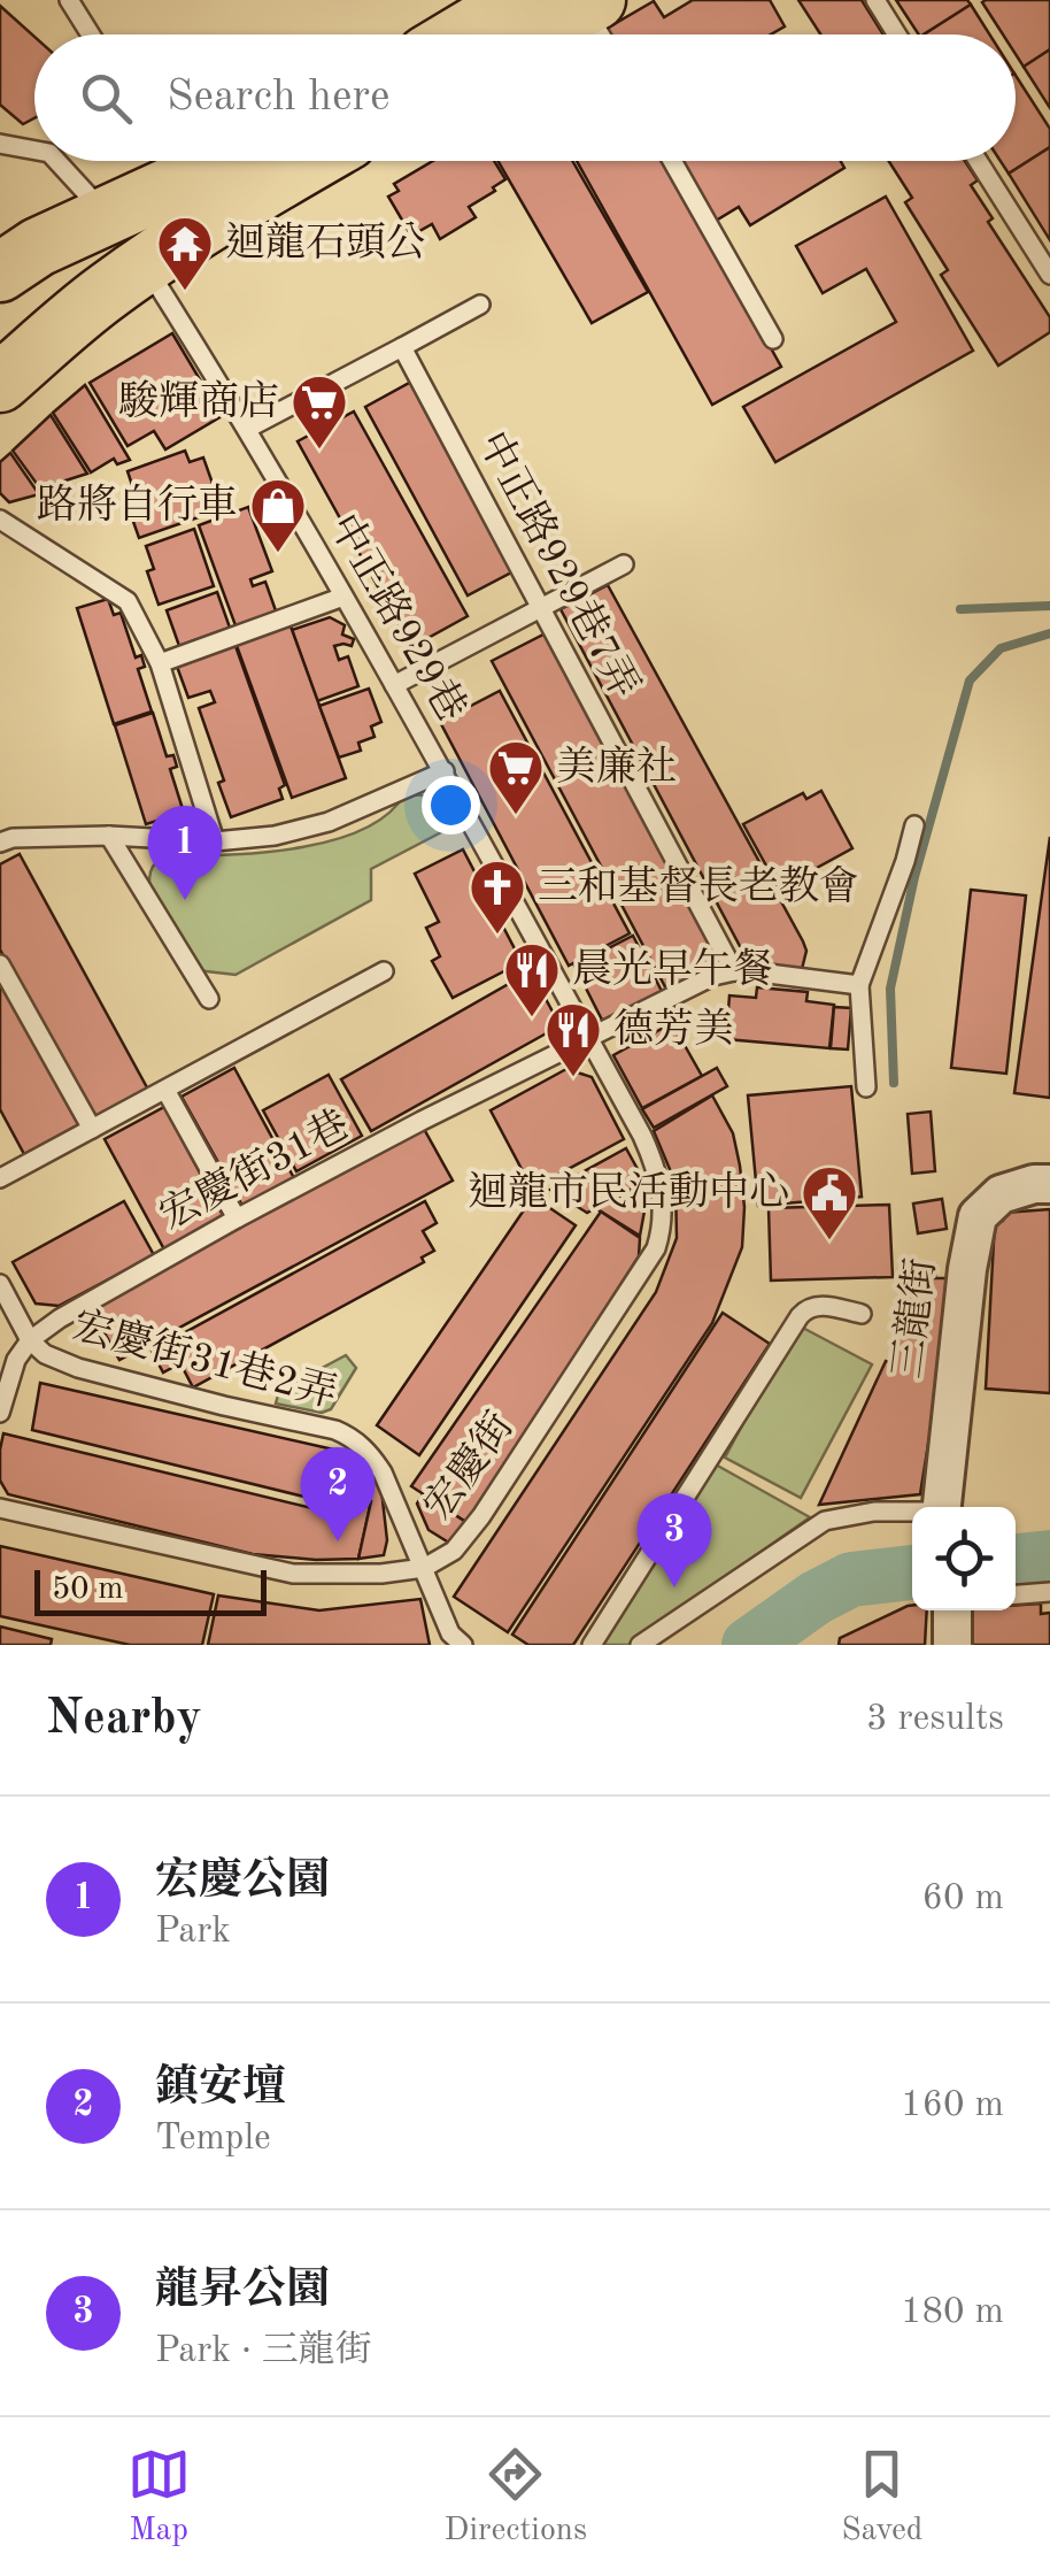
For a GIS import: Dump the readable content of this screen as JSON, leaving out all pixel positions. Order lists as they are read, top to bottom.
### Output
{
  "streets": {
    "street": ["三龍街"],
    "lane": [
      "中正路929巷7弄",
      "中正路929巷",
      "宏慶街31巷",
      "宏慶街31巷2弄",
      "宏慶街"
    ]
  },
  "crossings": [
    ["中正路929巷7弄", "宏慶街31巷"],
    ["中正路929巷", "宏慶街31巷"],
    ["中正路929巷", "宏慶街"],
    ["宏慶街31巷", "宏慶街31巷2弄"],
    ["宏慶街31巷2弄", "宏慶街"]
  ],
  "places": {
    "temple": ["迴龍石頭公"],
    "supermarket": ["駿輝商店", "美廉社"],
    "shop": ["路將自行車"],
    "church": ["三和基督長老教會"],
    "restaurant": ["晨光早午餐", "德芳美"],
    "public building": ["迴龍市民活動中心"]
  },
  "scale_bar": "50 m",
  "page": {
    "search": "Search here",
    "pins": ["1", "2", "3"],
    "scale": "50 m",
    "heading": ["Nearby", "3 results"],
    "list": [
      {
        "mark": "1",
        "name": "宏慶公園",
        "note": "Park",
        "value": "60 m"
      },
      {
        "mark": "2",
        "name": "鎮安壇",
        "note": "Temple",
        "value": "160 m"
      },
      {
        "mark": "3",
        "name": "龍昇公園",
        "note": "Park · 三龍街",
        "value": "180 m"
      }
    ],
    "nav": ["Map", "Directions", "Saved"]
  }
}
